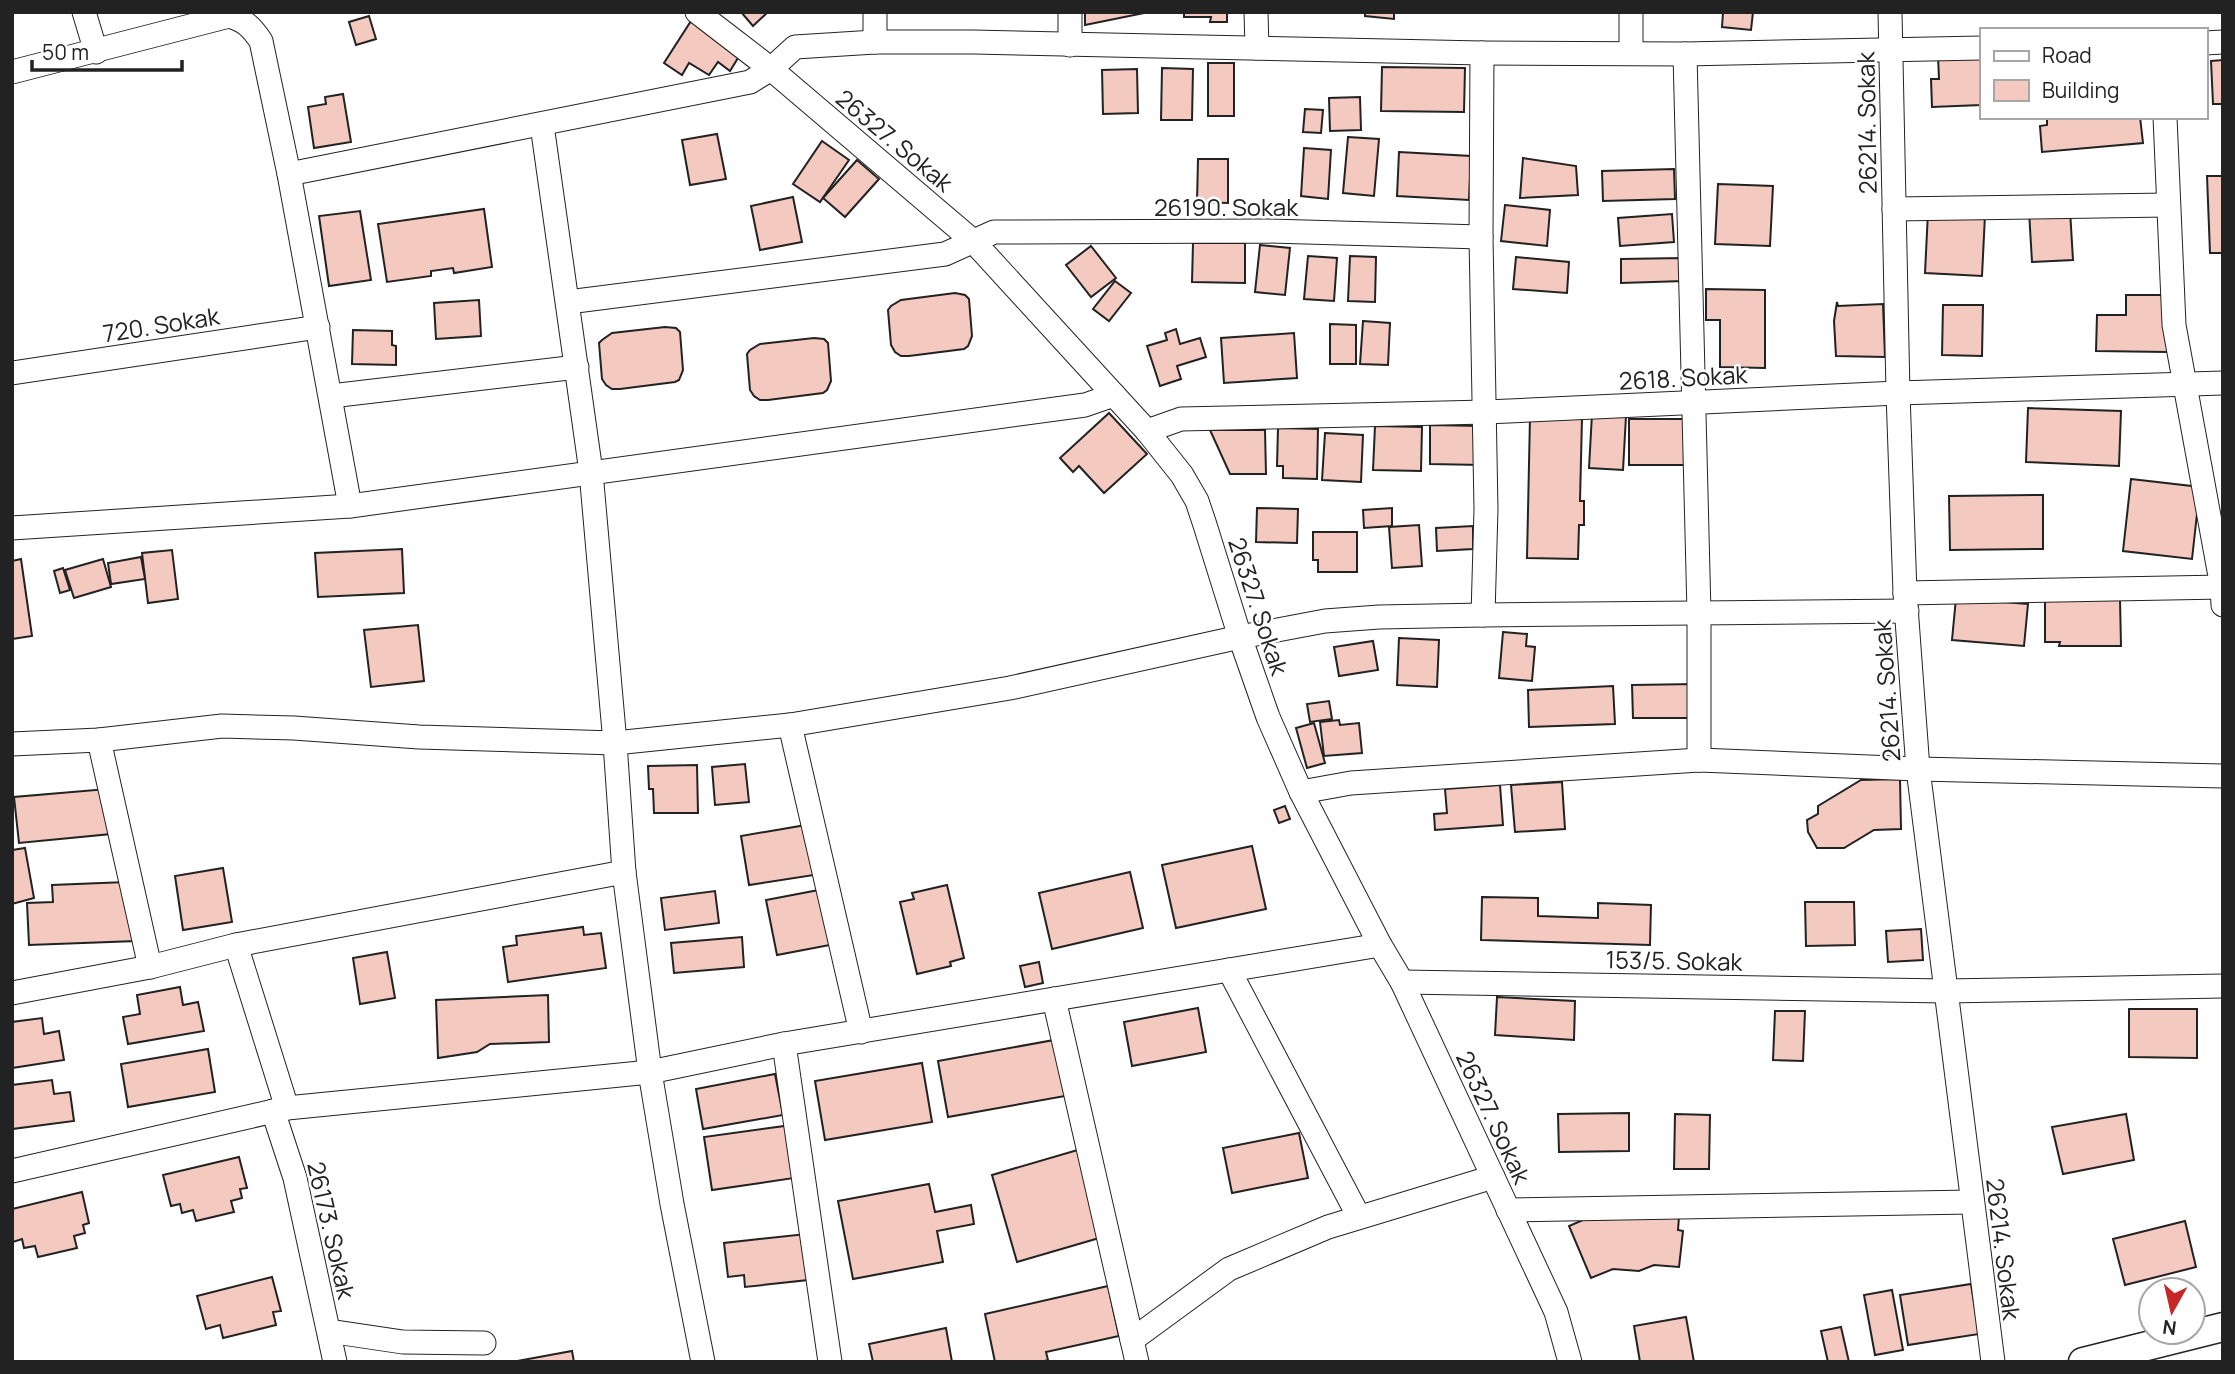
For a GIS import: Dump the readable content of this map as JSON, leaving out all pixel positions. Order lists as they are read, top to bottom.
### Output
{
  "streets": {
    "street": [
      "26214. Sokak",
      "26327. Sokak",
      "26190. Sokak",
      "720. Sokak",
      "2618. Sokak",
      "153/5. Sokak",
      "26173. Sokak"
    ]
  },
  "crossings": [
    ["26214. Sokak", "2618. Sokak"],
    ["26214. Sokak", "153/5. Sokak"],
    ["26327. Sokak", "26190. Sokak"],
    ["26327. Sokak", "2618. Sokak"],
    ["26327. Sokak", "153/5. Sokak"]
  ],
  "legend": ["Road", "Building"],
  "scale_bar": "50 m",
  "north": "bottom"
}
